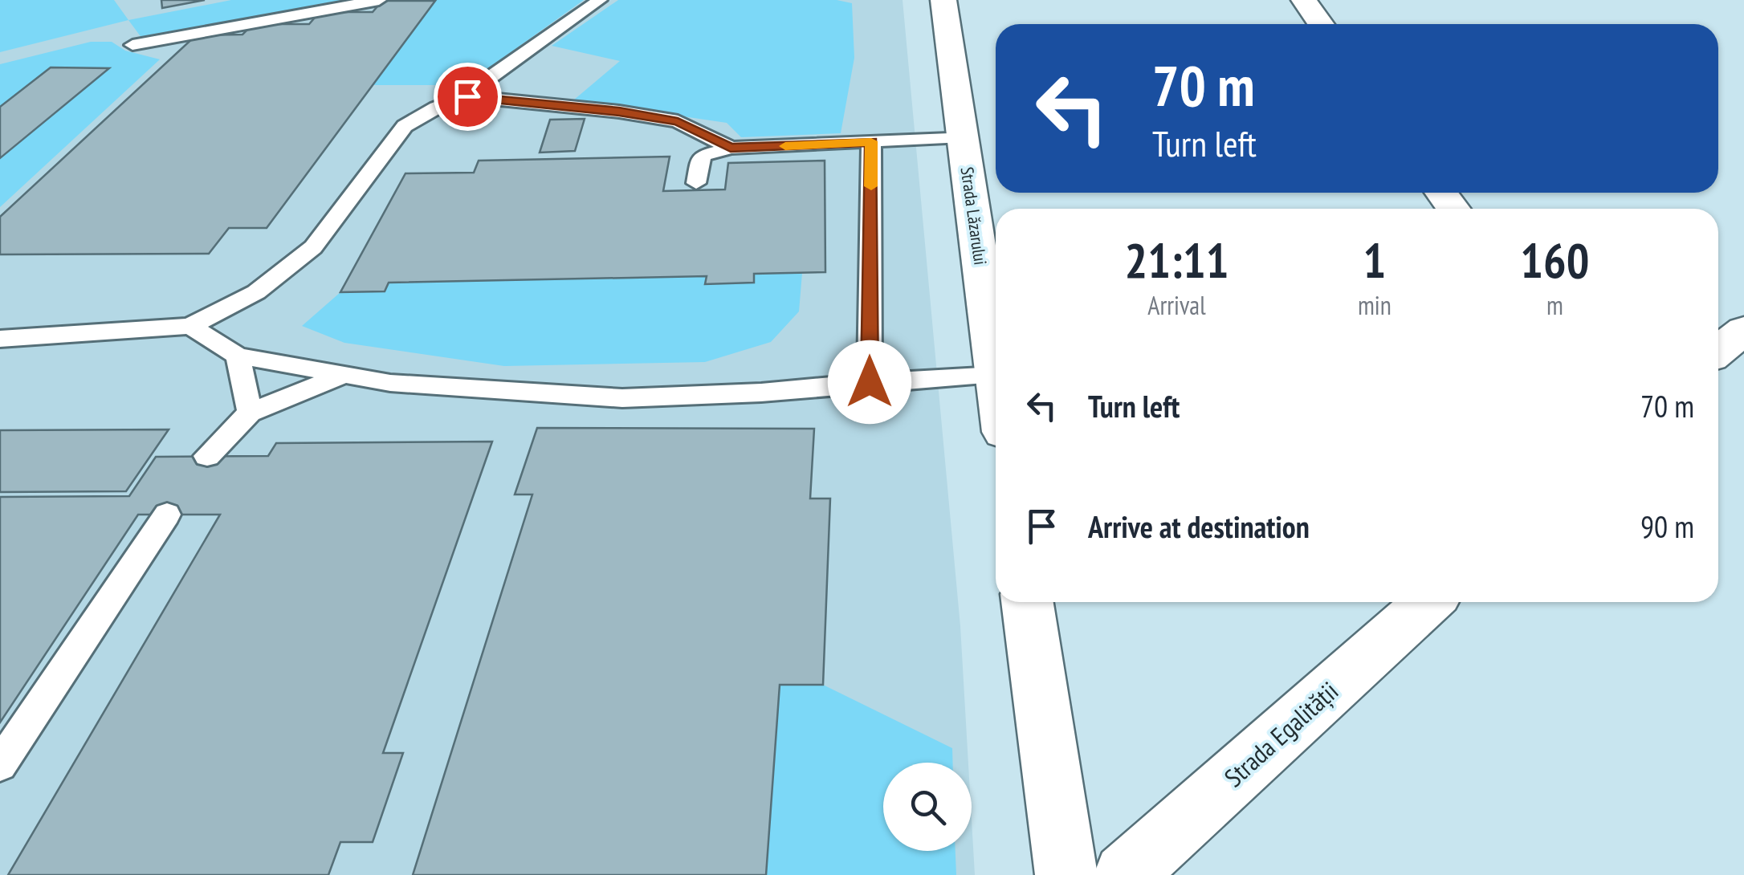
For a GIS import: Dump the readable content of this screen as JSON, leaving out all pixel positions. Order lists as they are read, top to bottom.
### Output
{
  "streets": {
    "street": ["Strada Lăzarului", "Strada Egalității"]
  },
  "page": {
    "turn": ["70 m", "Turn left"],
    "eta": [
      "21:11",
      "Arrival",
      "1",
      "min",
      "160",
      "m"
    ],
    "list": [
      {
        "name": "Turn left",
        "value": "70 m"
      },
      {
        "name": "Arrive at destination",
        "value": "90 m"
      }
    ]
  }
}
